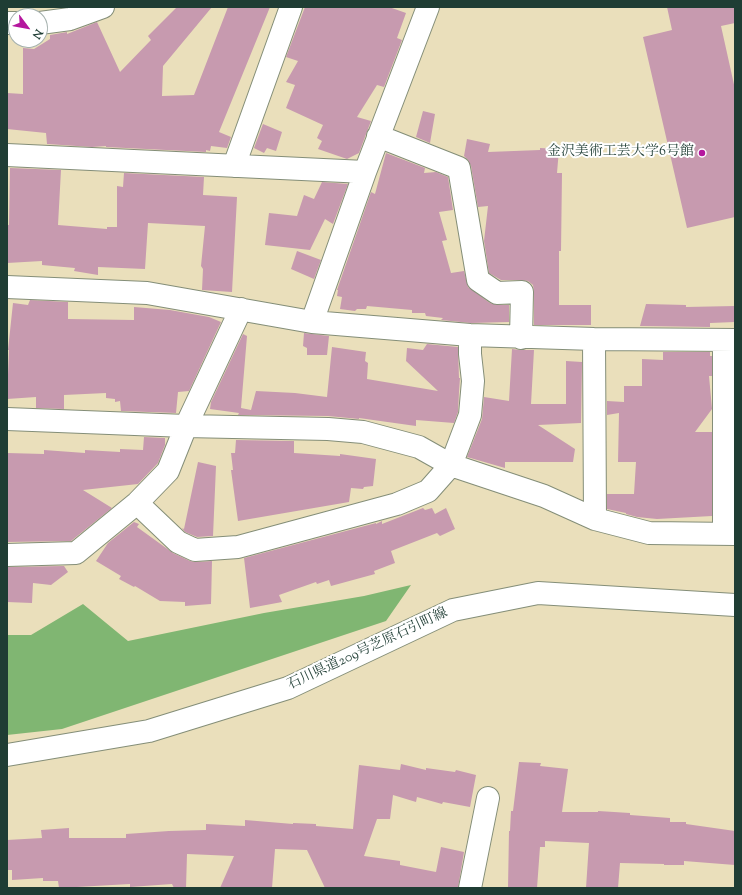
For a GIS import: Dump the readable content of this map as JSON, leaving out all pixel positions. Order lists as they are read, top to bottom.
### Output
{
  "streets": {
    "street": ["石川県道209号芝原石引町線"]
  },
  "places": ["金沢美術工芸大学6号館"],
  "north": "bottom right"
}
